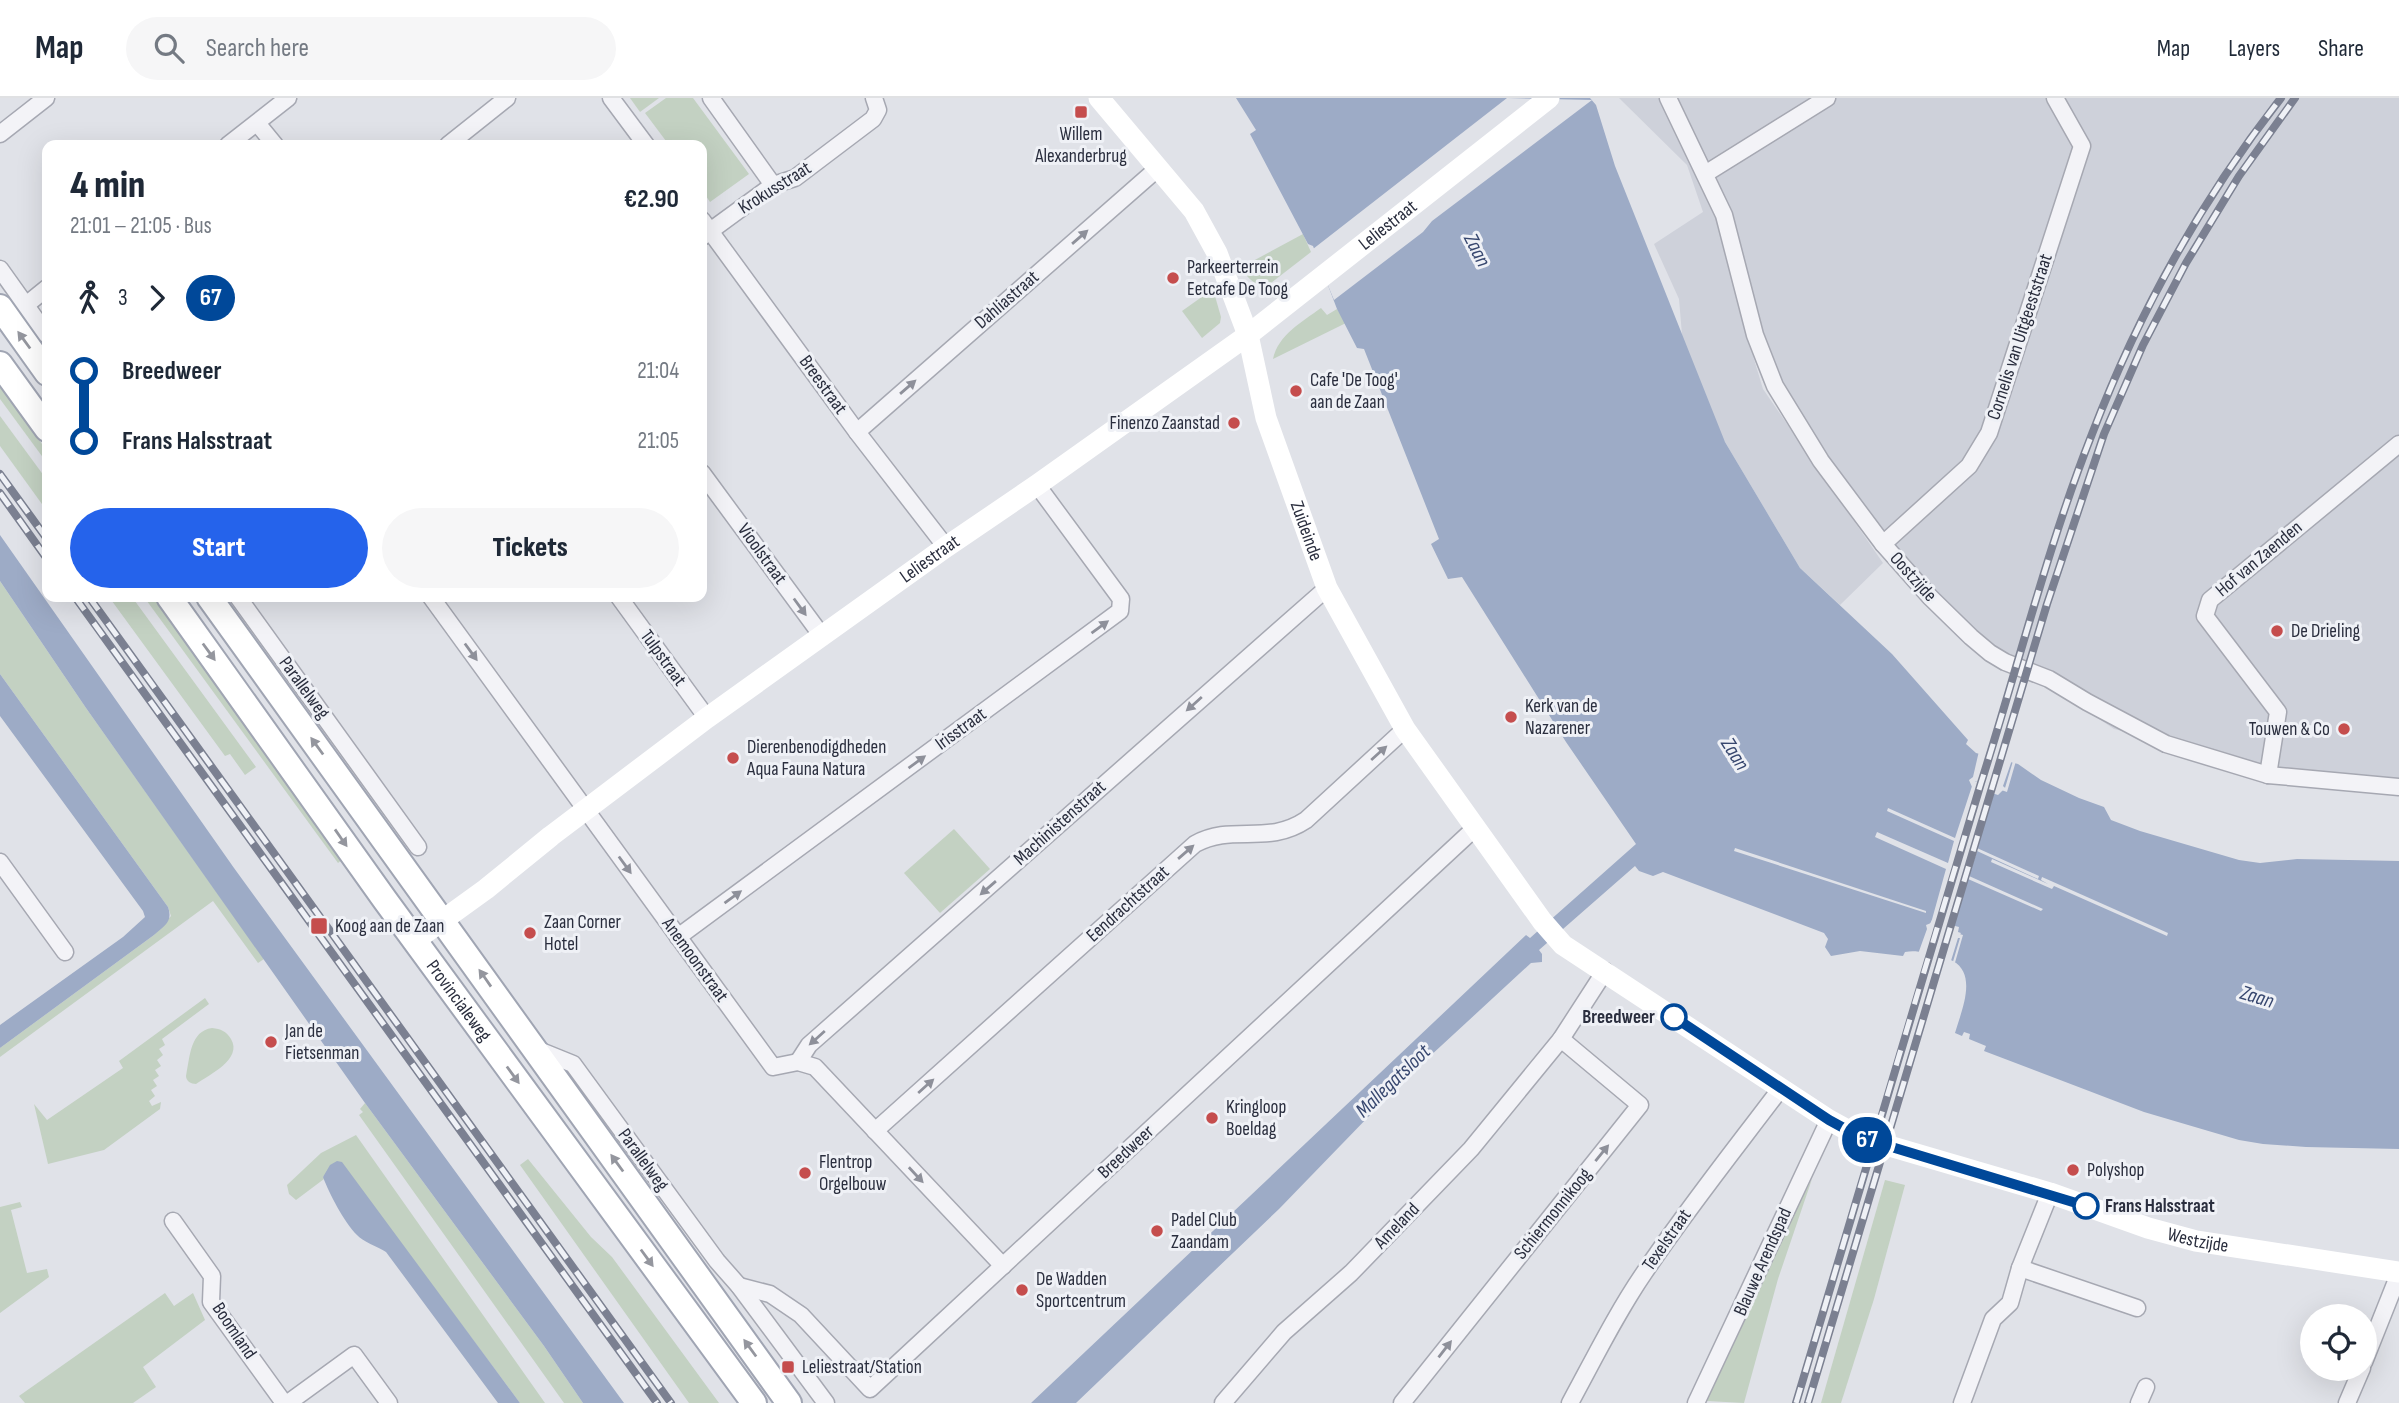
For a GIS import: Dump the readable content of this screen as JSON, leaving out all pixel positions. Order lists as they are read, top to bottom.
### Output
{
  "streets": {
    "main road": ["Provincialeweg"],
    "street": [
      "Krokusstraat",
      "Leliestraat",
      "Dahliastraat",
      "Cornelis van Uitgeeststraat",
      "Breestraat",
      "Zuideinde",
      "Vioolstraat",
      "Hof van Zaenden",
      "Oostzijde",
      "Tulpstraat",
      "Parallelweg",
      "Irisstraat",
      "Machinistenstraat",
      "Eendrachtstraat",
      "Anemoonstraat",
      "Breedweer",
      "Schiermonnikoog",
      "Ameland",
      "Westzijde",
      "Texelstraat",
      "Blauwe Arendspad",
      "Boomland"
    ]
  },
  "crossings": [
    ["Leliestraat", "Breestraat"],
    ["Leliestraat", "Zuideinde"],
    ["Leliestraat", "Vioolstraat"],
    ["Leliestraat", "Tulpstraat"],
    ["Leliestraat", "Irisstraat"],
    ["Leliestraat", "Anemoonstraat"],
    ["Leliestraat", "Provincialeweg"],
    ["Dahliastraat", "Breestraat"],
    ["Dahliastraat", "Zuideinde"],
    ["Cornelis van Uitgeeststraat", "Oostzijde"],
    ["Zuideinde", "Machinistenstraat"],
    ["Zuideinde", "Eendrachtstraat"],
    ["Zuideinde", "Breedweer"],
    ["Zuideinde", "Westzijde"],
    ["Hof van Zaenden", "Oostzijde"],
    ["Parallelweg", "Provincialeweg"],
    ["Parallelweg", "Breedweer"],
    ["Irisstraat", "Anemoonstraat"],
    ["Machinistenstraat", "Anemoonstraat"],
    ["Eendrachtstraat", "Anemoonstraat"],
    ["Anemoonstraat", "Breedweer"],
    ["Schiermonnikoog", "Ameland"],
    ["Ameland", "Westzijde"],
    ["Westzijde", "Texelstraat"],
    ["Westzijde", "Blauwe Arendspad"]
  ],
  "one_way": [
    "Dahliastraat",
    "Vioolstraat",
    "Irisstraat",
    "Machinistenstraat",
    "Eendrachtstraat",
    "Anemoonstraat",
    "Schiermonnikoog"
  ],
  "water": ["Zaan", "Mallegatsloot"],
  "places": {
    "transit": ["Willem Alexanderbrug", "Koog aan de Zaan", "Leliestraat/Station"],
    "other": [
      "Parkeerterrein Eetcafe De Toog",
      "Cafe 'De Toog' aan de Zaan",
      "Finenzo Zaanstad",
      "De Drieling",
      "Kerk van de Nazarener",
      "Touwen & Co",
      "Dierenbenodigdheden Aqua Fauna Natura",
      "Zaan Corner Hotel",
      "Breedweer",
      "Jan de Fietsenman",
      "Kringloop Boeldag",
      "Polyshop",
      "Flentrop Orgelbouw",
      "Frans Halsstraat",
      "Padel Club Zaandam",
      "De Wadden Sportcentrum"
    ]
  },
  "lines": ["bus line 67"],
  "page": {
    "header": "Map",
    "search": "Search here",
    "nav": ["Map", "Layers", "Share"],
    "on_map": "67",
    "heading": ["4 min", "21:01 – 21:05 · Bus", "€2.90"],
    "legs": ["3", "67"],
    "list": [
      {
        "name": "Breedweer",
        "value": "21:04"
      },
      {
        "name": "Frans Halsstraat",
        "value": "21:05"
      }
    ],
    "buttons": ["Start", "Tickets"]
  }
}
